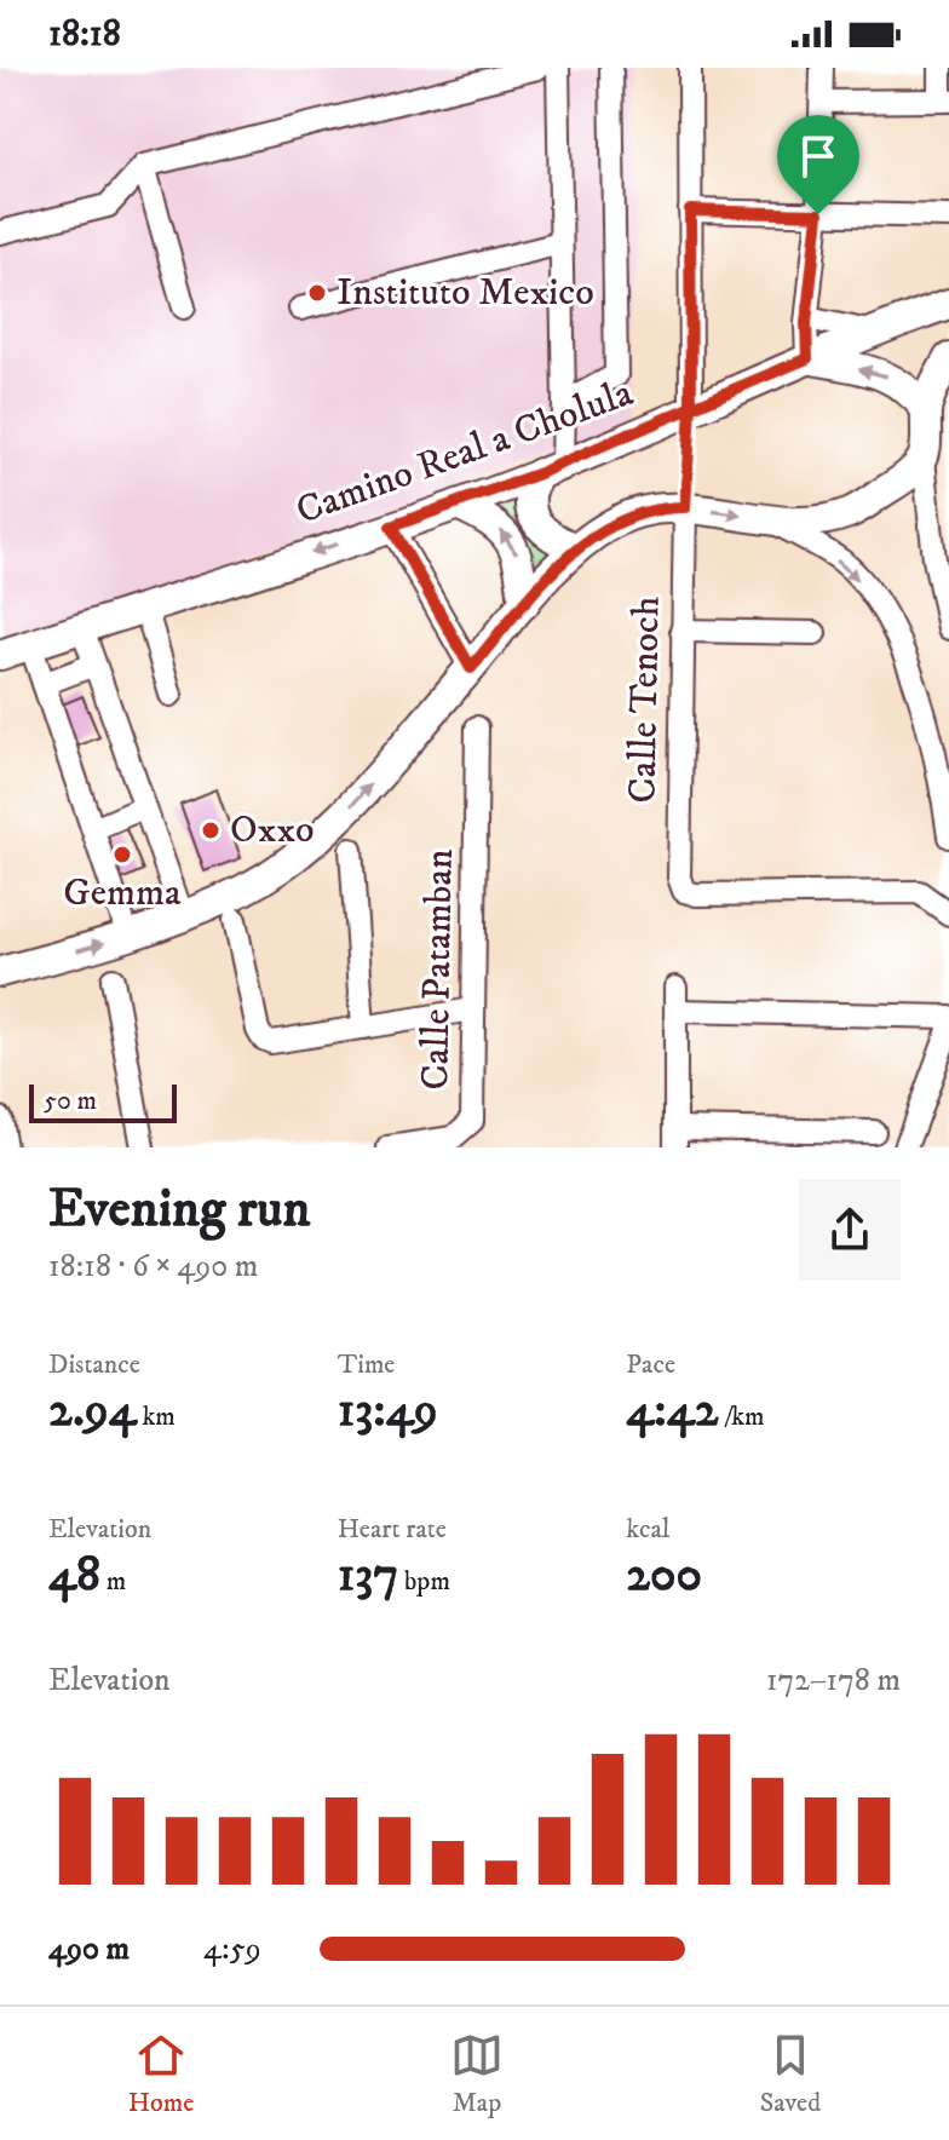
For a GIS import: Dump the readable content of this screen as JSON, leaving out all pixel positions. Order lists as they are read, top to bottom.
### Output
{
  "streets": {
    "main road": ["Camino Real a Cholula"],
    "street": ["Calle Tenoch", "Calle Patamban"]
  },
  "places": ["Instituto Mexico", "Oxxo", "Gemma"],
  "scale_bar": "50 m",
  "page": {
    "status": "18:18",
    "scale": "50 m",
    "heading": ["Evening run", "18:18 · 6 × 490 m"],
    "stats": [
      ["Distance", "2.94 km"],
      ["Time", "13:49"],
      ["Pace", "4:42 /km"],
      ["Elevation", "48 m"],
      ["Heart rate", "137 bpm"],
      ["kcal", "200"]
    ],
    "chart": ["Elevation", "172–178 m"],
    "list": [
      {
        "name": "490 m",
        "note": "4:59"
      }
    ],
    "tabs": ["Home", "Map", "Saved"]
  }
}
